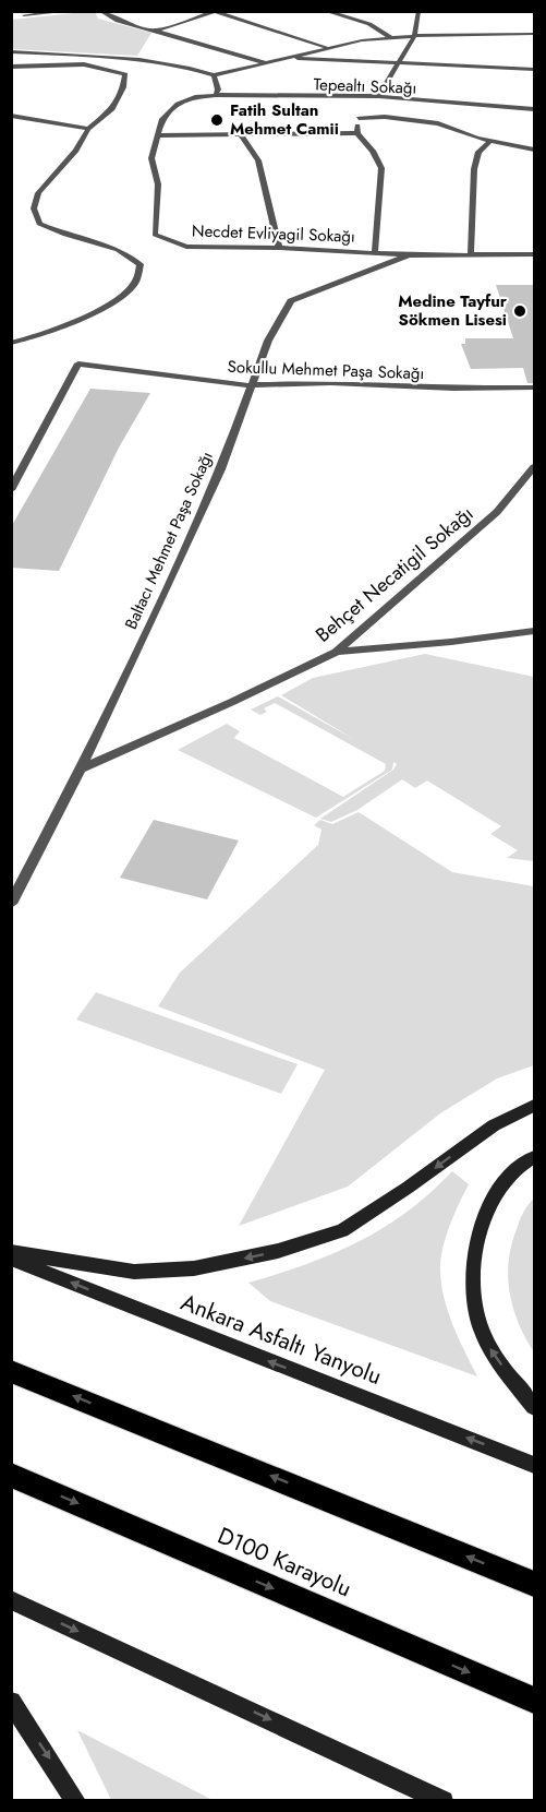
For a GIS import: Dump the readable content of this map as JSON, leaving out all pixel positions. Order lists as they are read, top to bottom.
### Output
{
  "streets": {
    "highway": ["D100 Karayolu"],
    "main road": ["Ankara Asfaltı Yanyolu"],
    "street": [
      "Tepealtı Sokağı",
      "Necdet Evliyagil Sokağı",
      "Sokullu Mehmet Paşa Sokağı",
      "Baltacı Mehmet Paşa Sokağı",
      "Behçet Necatigil Sokağı"
    ]
  },
  "crossings": [
    ["Tepealtı Sokağı", "Necdet Evliyagil Sokağı"],
    ["Necdet Evliyagil Sokağı", "Baltacı Mehmet Paşa Sokağı"],
    ["Sokullu Mehmet Paşa Sokağı", "Baltacı Mehmet Paşa Sokağı"],
    ["Baltacı Mehmet Paşa Sokağı", "Behçet Necatigil Sokağı"]
  ],
  "one_way": ["Ankara Asfaltı Yanyolu"],
  "places": ["Fatih Sultan Mehmet Camii", "Medine Tayfur Sökmen Lisesi"]
}
